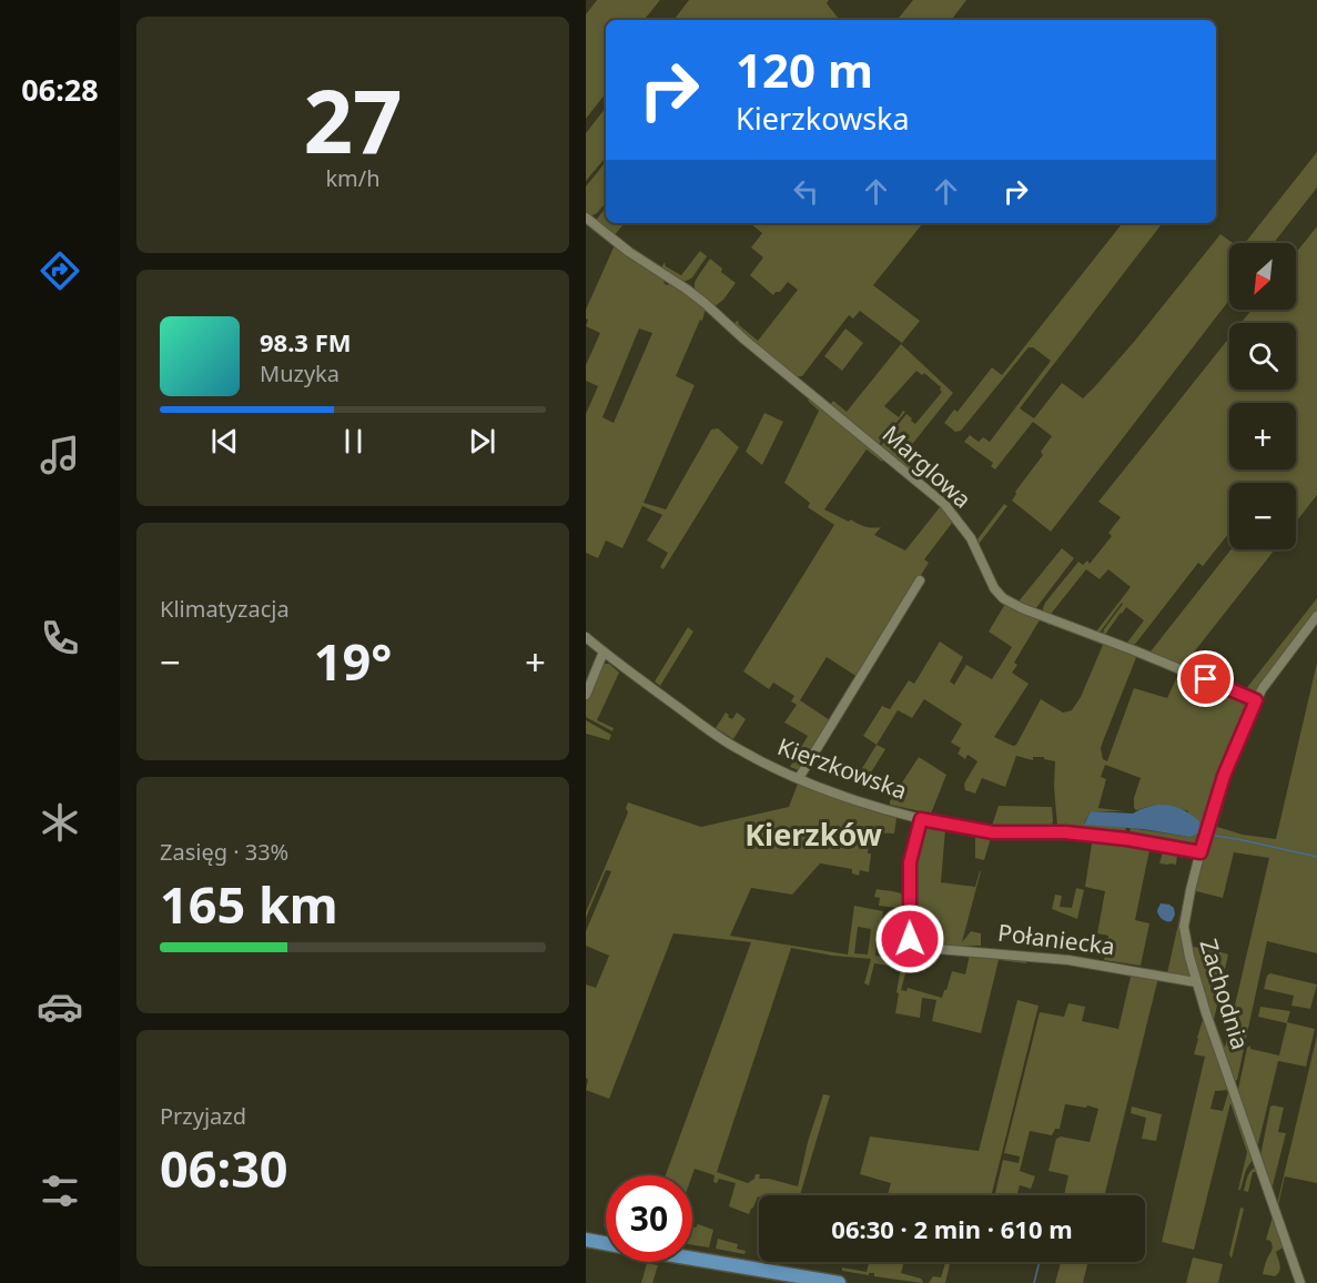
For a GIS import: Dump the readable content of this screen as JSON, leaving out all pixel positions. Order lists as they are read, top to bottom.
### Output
{
  "streets": {
    "street": [
      "Marglowa",
      "Kierzkowska",
      "Połaniecka",
      "Zachodnia"
    ]
  },
  "crossings": [
    ["Marglowa", "Zachodnia"],
    ["Kierzkowska", "Połaniecka"],
    ["Kierzkowska", "Zachodnia"],
    ["Połaniecka", "Zachodnia"]
  ],
  "districts": ["Kierzków"],
  "north": "bottom left",
  "page": {
    "tabs": "06:28",
    "tile": [
      ["27", "km/h"],
      "Klimatyzacja",
      ["Zasięg · 33%", "165 km"],
      ["Przyjazd", "06:30"]
    ],
    "turn": ["120 m", "Kierzkowska"],
    "map_buttons": ["+", "−"],
    "song": ["98.3 FM", "Muzyka"],
    "heat": ["−", "19°", "+"],
    "limit": "30",
    "trip": "06:30 · 2 min · 610 m"
  }
}
